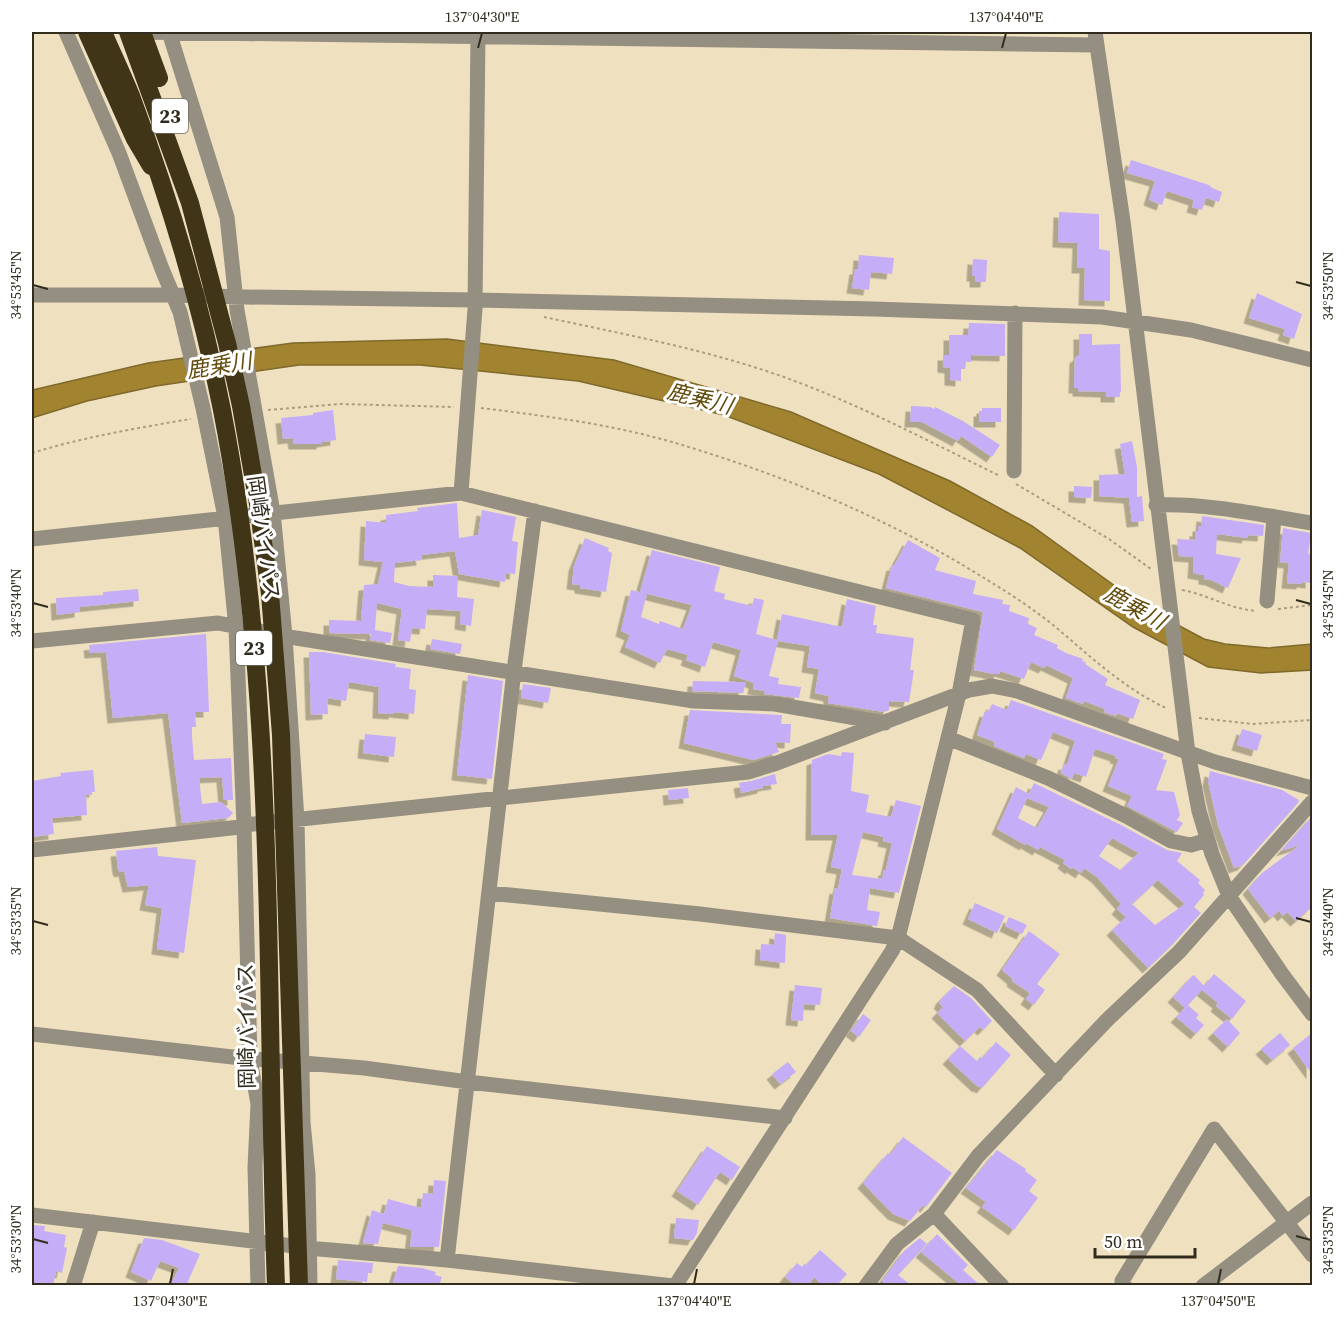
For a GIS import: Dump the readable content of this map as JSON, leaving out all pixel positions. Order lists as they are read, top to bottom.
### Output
{
  "streets": {
    "highway": ["23", "岡崎バイパス"]
  },
  "crossings": [
    ["23", "岡崎バイパス"]
  ],
  "water": ["鹿乗川"],
  "scale_bar": "50 m",
  "coordinates": [
    "137°04'30\"E",
    "137°04'40\"E",
    "34°53'45\"N",
    "34°53'50\"N",
    "34°53'40\"N",
    "34°53'35\"N",
    "34°53'30\"N",
    "137°04'50\"E"
  ]
}
